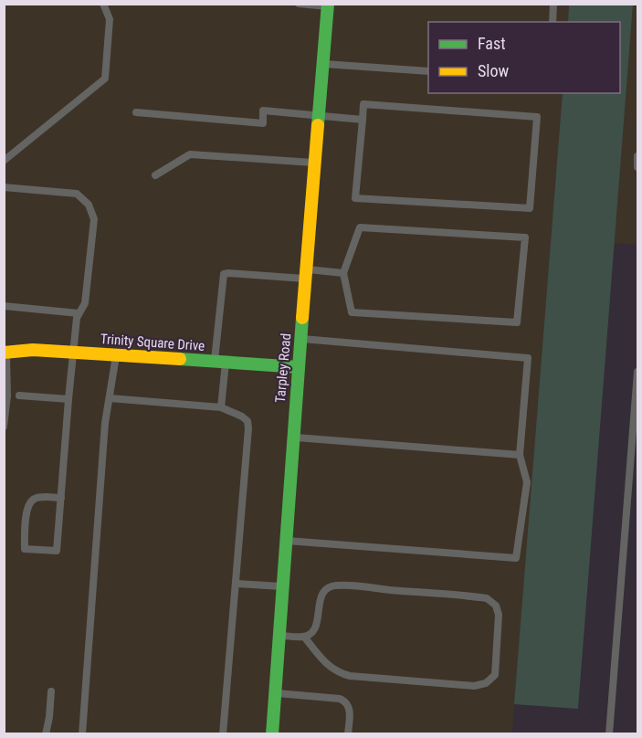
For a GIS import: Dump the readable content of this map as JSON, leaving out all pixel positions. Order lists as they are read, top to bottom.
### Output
{
  "streets": {
    "street": ["Trinity Square Drive", "Tarpley Road"]
  },
  "crossings": [
    ["Trinity Square Drive", "Tarpley Road"]
  ],
  "legend": ["Fast", "Slow"]
}
